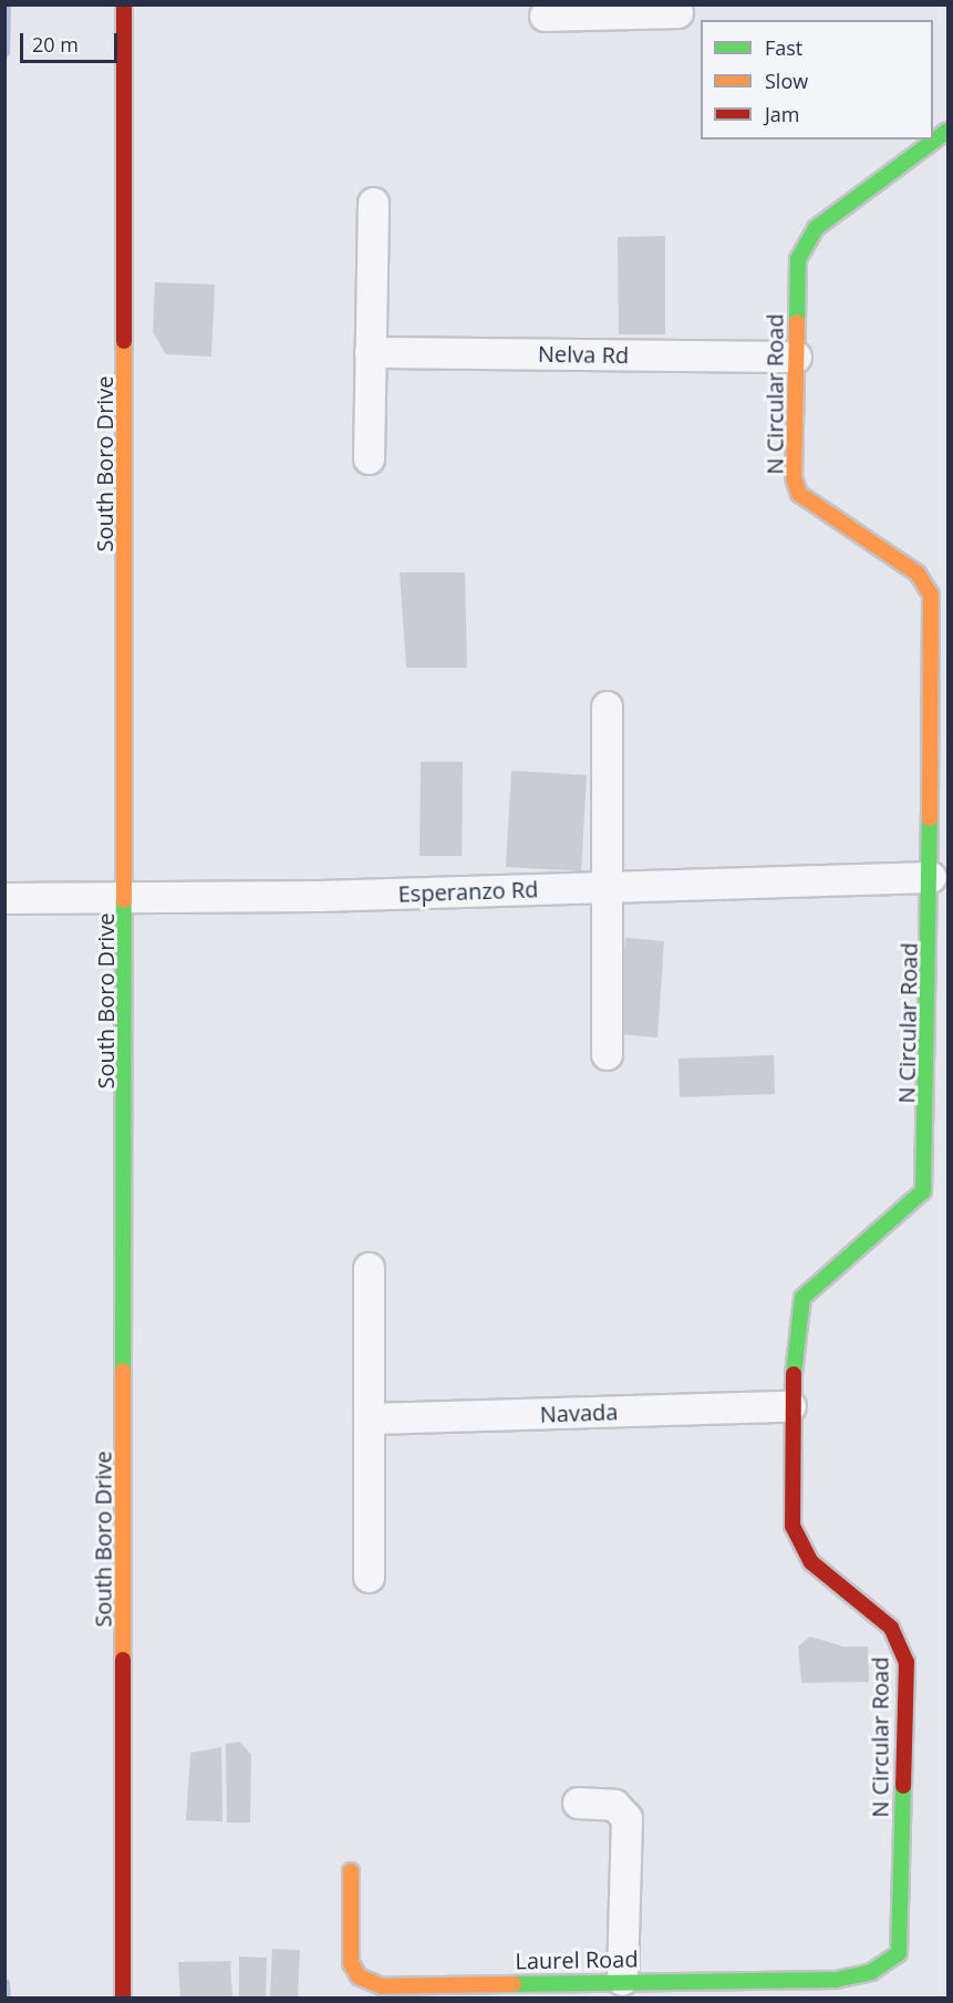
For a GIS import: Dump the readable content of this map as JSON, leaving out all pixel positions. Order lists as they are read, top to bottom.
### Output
{
  "streets": {
    "street": [
      "Nelva Rd",
      "N Circular Road",
      "South Boro Drive",
      "Esperanzo Rd",
      "Navada",
      "Laurel Road"
    ]
  },
  "crossings": [
    ["Nelva Rd", "N Circular Road"],
    ["N Circular Road", "Esperanzo Rd"],
    ["N Circular Road", "Navada"],
    ["N Circular Road", "Laurel Road"],
    ["South Boro Drive", "Esperanzo Rd"]
  ],
  "legend": ["Fast", "Slow", "Jam"],
  "scale_bar": "20 m"
}
